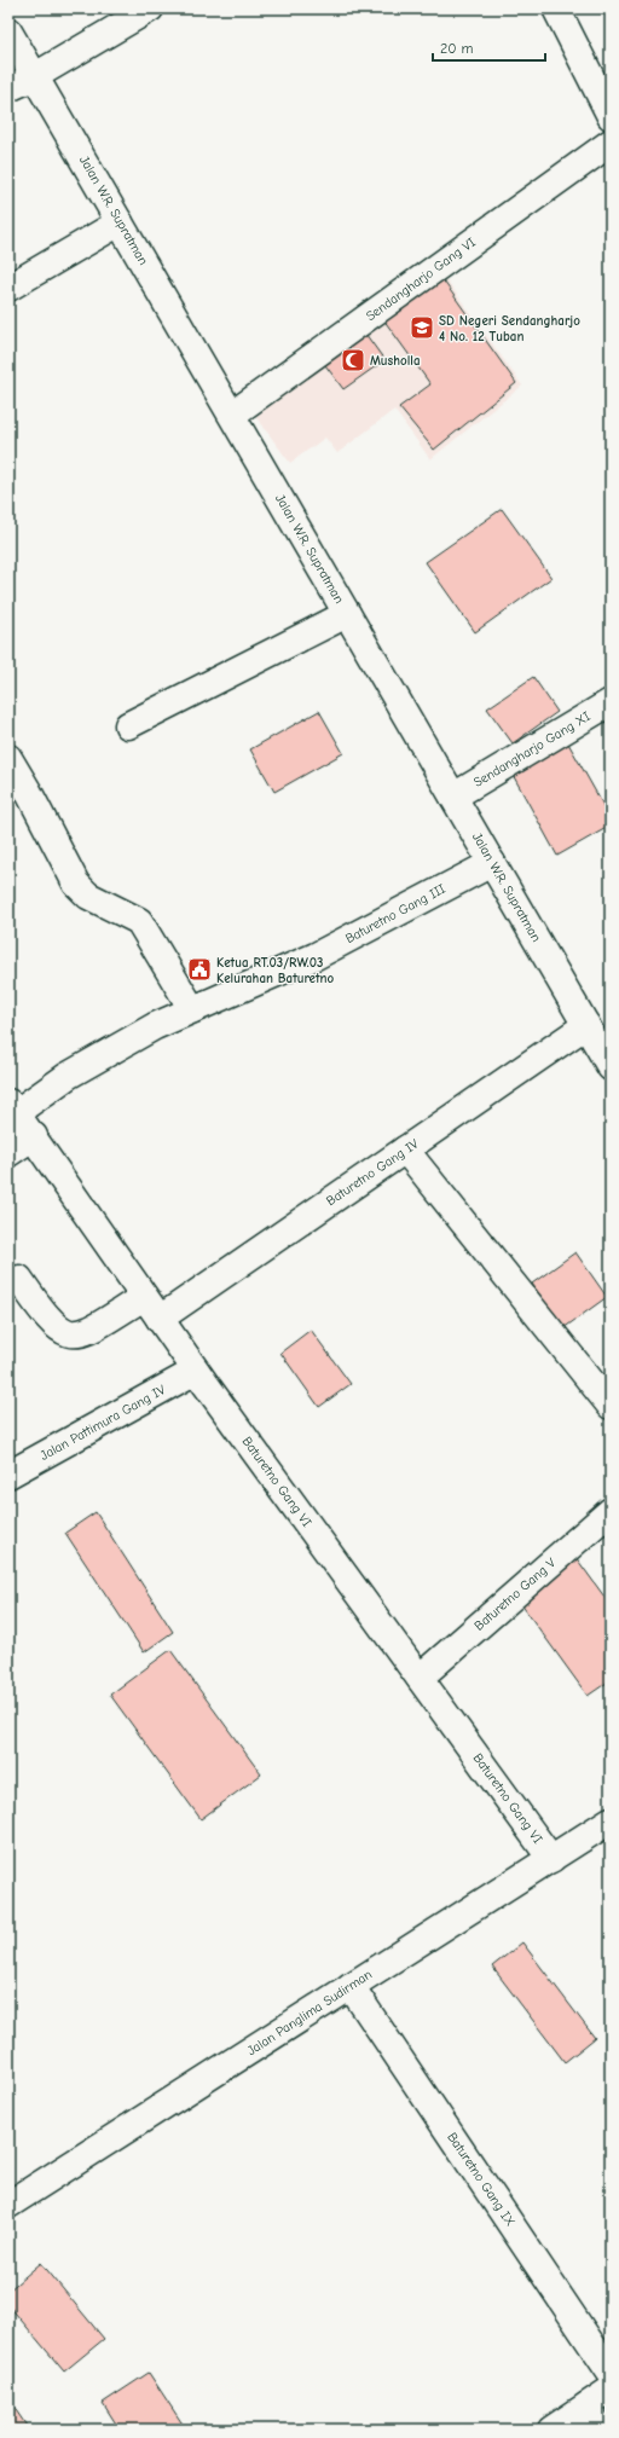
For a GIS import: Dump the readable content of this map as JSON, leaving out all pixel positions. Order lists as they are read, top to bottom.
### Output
{
  "streets": {
    "main road": [
      "Jalan W.R. Supratman",
      "Sendangharjo Gang VI",
      "Sendangharjo Gang XI",
      "Baturetno Gang III",
      "Baturetno Gang IV",
      "Jalan Pattimura Gang IV",
      "Baturetno Gang VI",
      "Baturetno Gang V",
      "Jalan Panglima Sudirman",
      "Baturetno Gang IX"
    ]
  },
  "crossings": [
    ["Jalan W.R. Supratman", "Sendangharjo Gang VI"],
    ["Jalan W.R. Supratman", "Sendangharjo Gang XI"],
    ["Jalan W.R. Supratman", "Baturetno Gang III"],
    ["Jalan W.R. Supratman", "Baturetno Gang IV"],
    ["Baturetno Gang III", "Baturetno Gang VI"],
    ["Baturetno Gang IV", "Baturetno Gang VI"],
    ["Jalan Pattimura Gang IV", "Baturetno Gang VI"],
    ["Baturetno Gang VI", "Baturetno Gang V"],
    ["Baturetno Gang VI", "Jalan Panglima Sudirman"],
    ["Jalan Panglima Sudirman", "Baturetno Gang IX"]
  ],
  "places": {
    "school or university": ["SD Negeri Sendangharjo 4 No. 12 Tuban"],
    "mosque": ["Musholla"],
    "public building": ["Ketua RT.03/RW.03 Kelurahan Baturetno"]
  },
  "scale_bar": "20 m"
}
